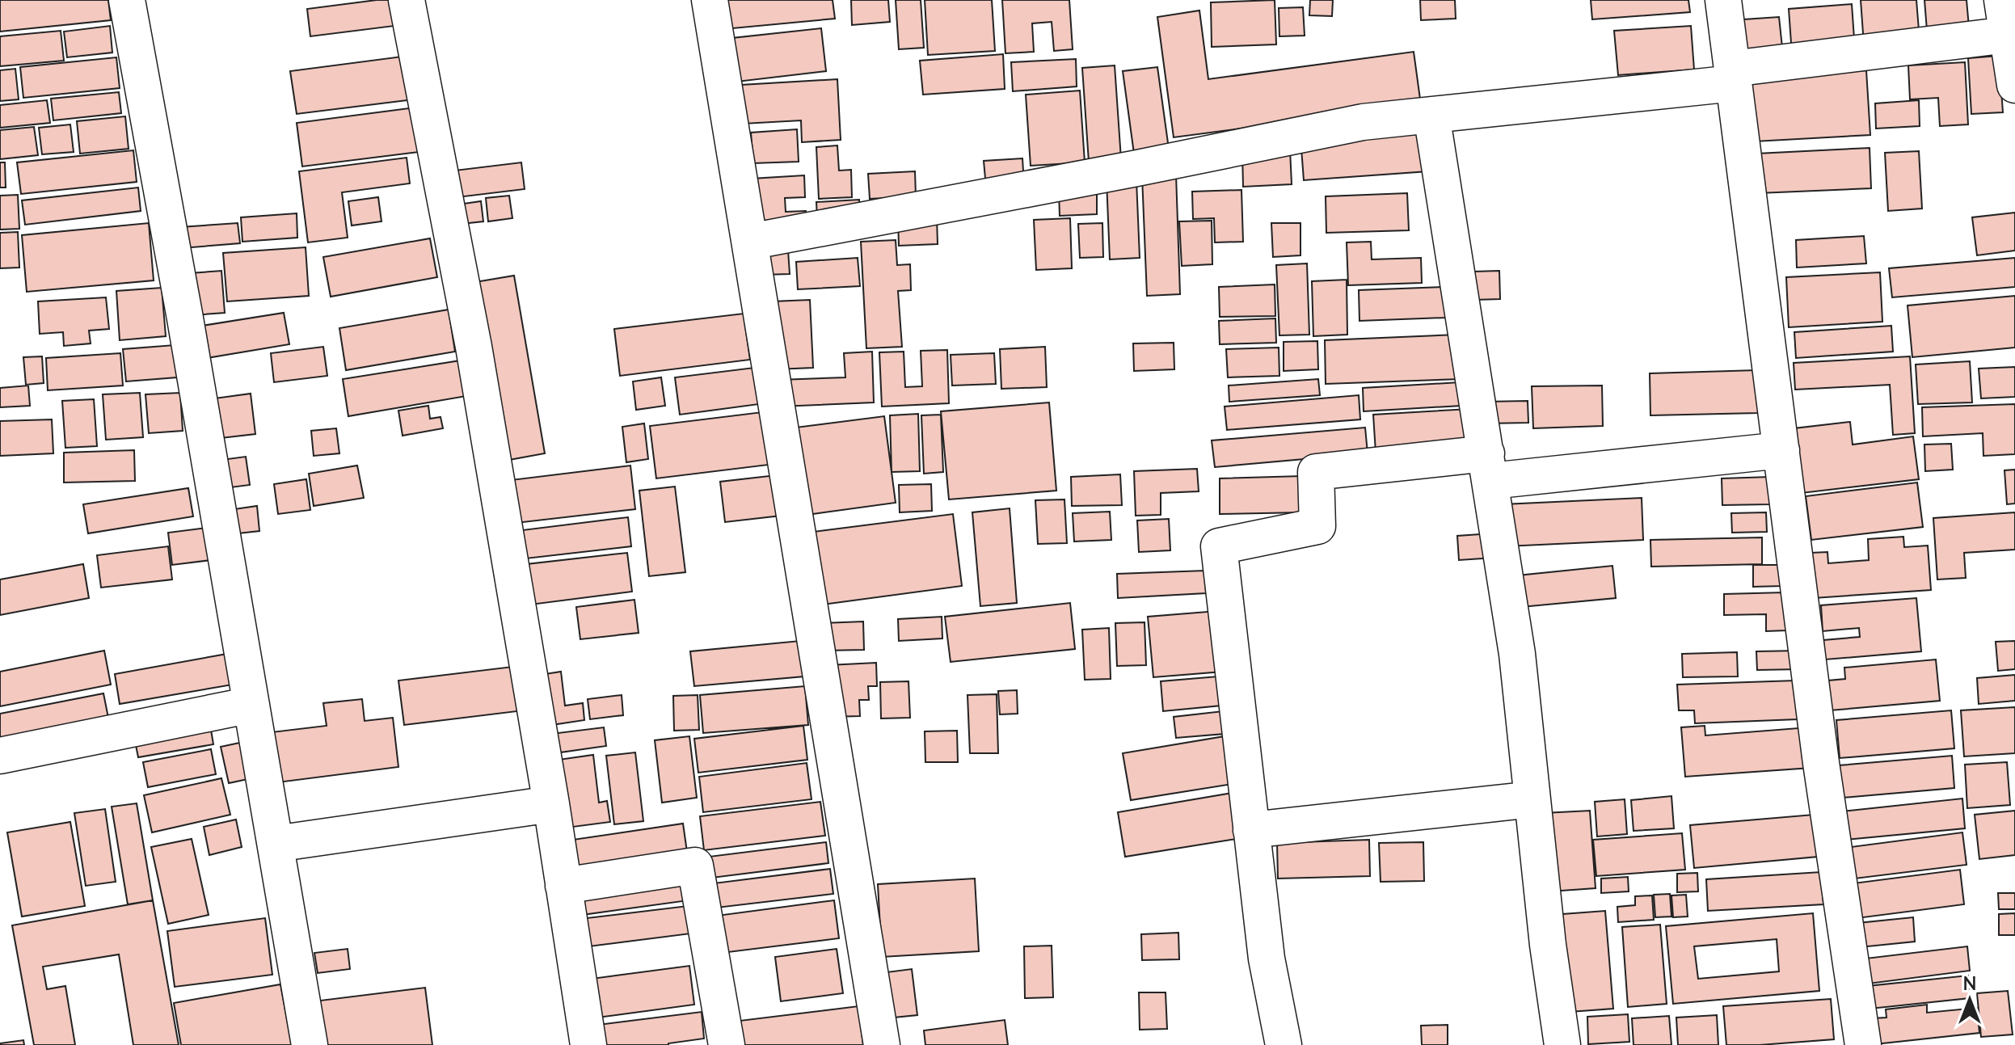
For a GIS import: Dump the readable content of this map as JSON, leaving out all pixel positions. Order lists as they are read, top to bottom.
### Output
{
  "north": "top"
}
